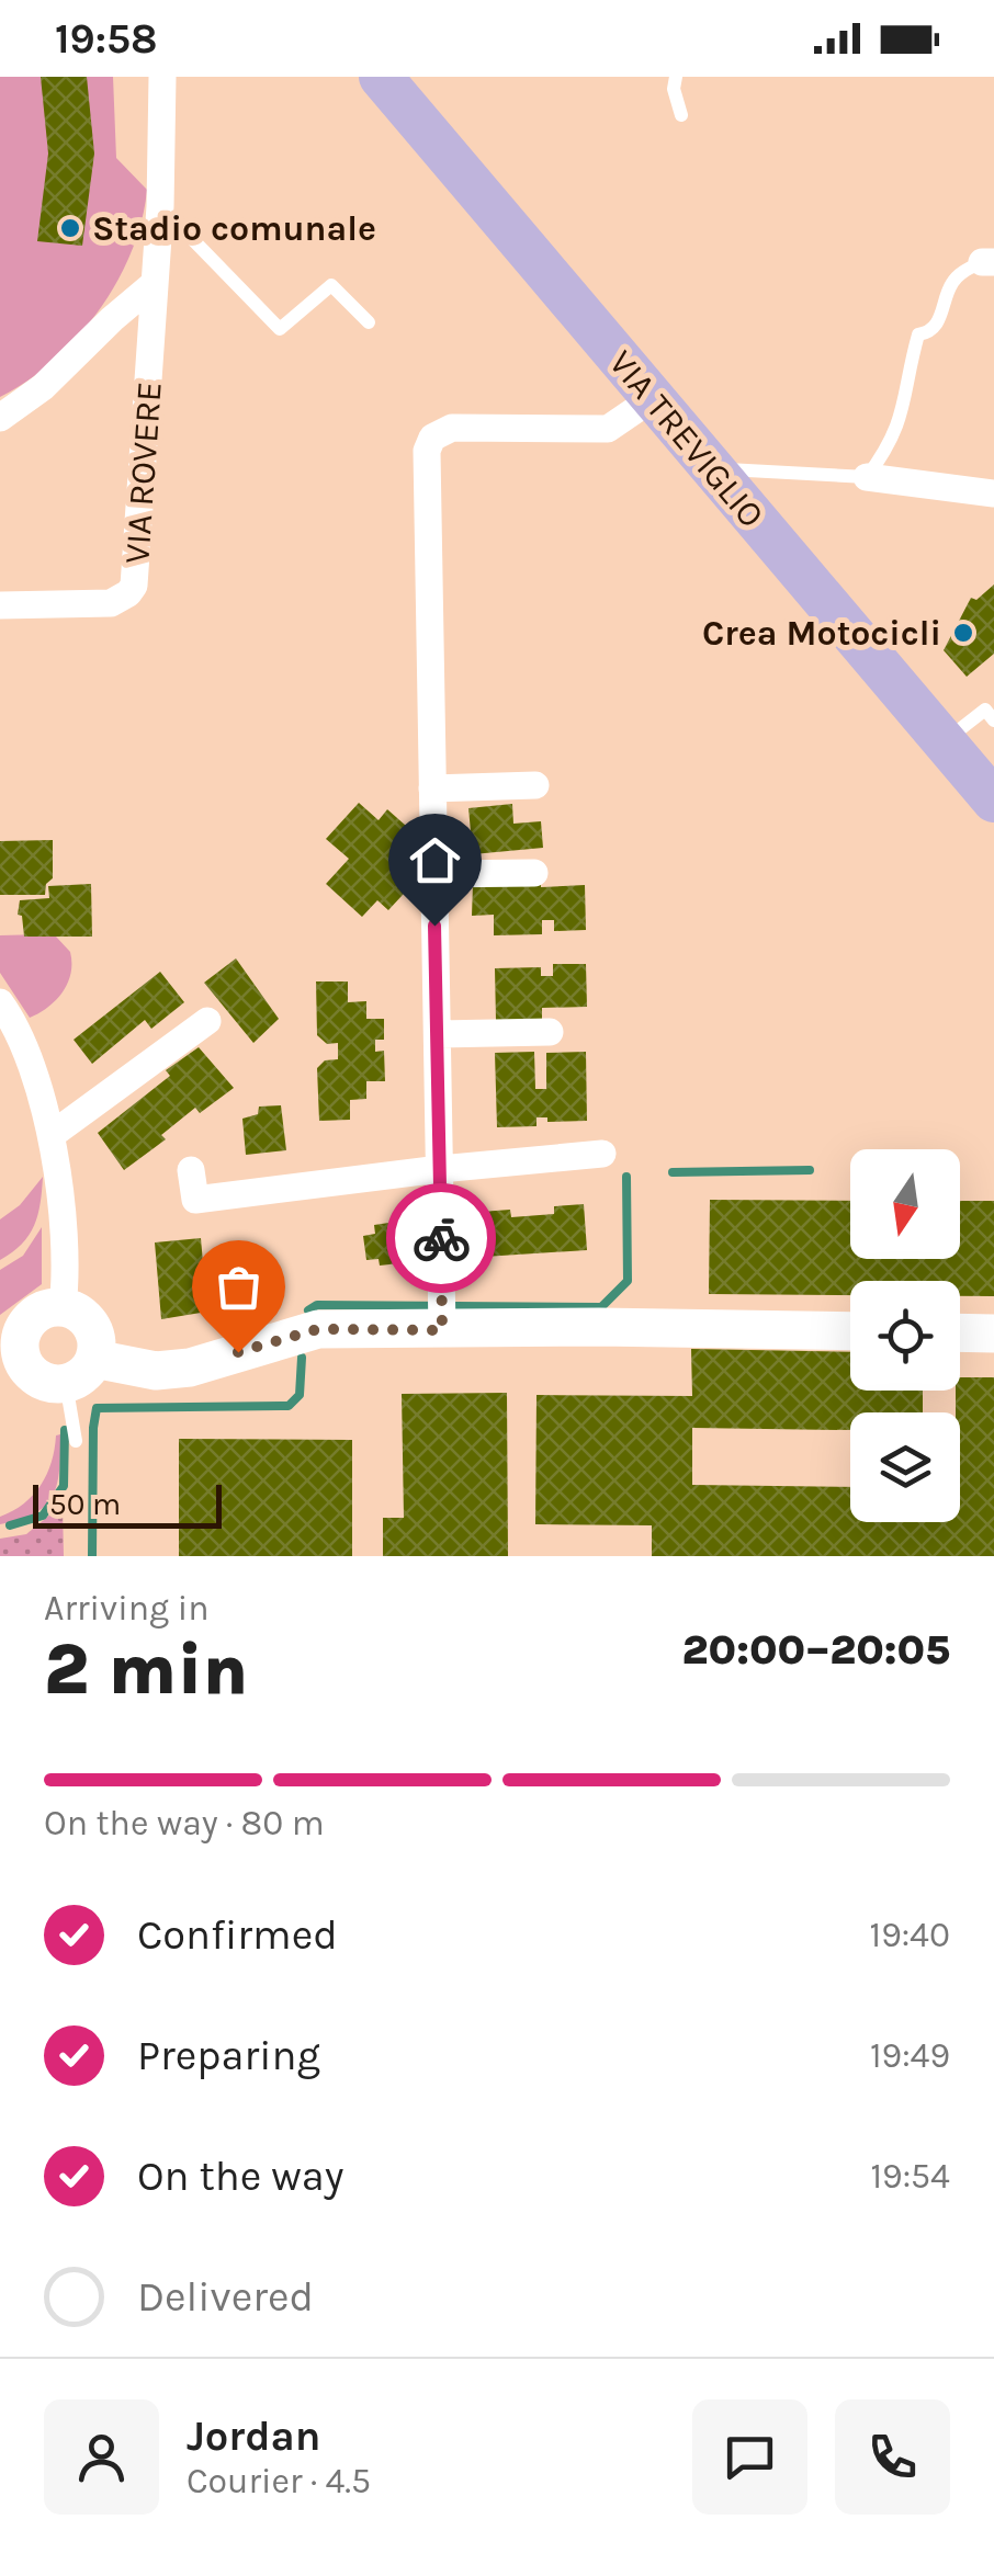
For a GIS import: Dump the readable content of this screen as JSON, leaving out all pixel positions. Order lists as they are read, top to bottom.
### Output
{
  "streets": {
    "main road": ["VIA TREVIGLIO"],
    "street": ["VIA ROVERE"]
  },
  "places": ["Stadio comunale", "Crea Motocicli"],
  "scale_bar": "50 m",
  "north": "bottom",
  "page": {
    "status": "19:58",
    "scale": "50 m",
    "heading": ["2 min", "Arriving in", "20:00–20:05"],
    "panel": ["Jordan", "Courier · 4.5"],
    "bar": "On the way · 80 m",
    "list": [
      ["Confirmed", "19:40"],
      ["Preparing", "19:49"],
      ["On the way", "19:54"],
      "Delivered"
    ]
  }
}
